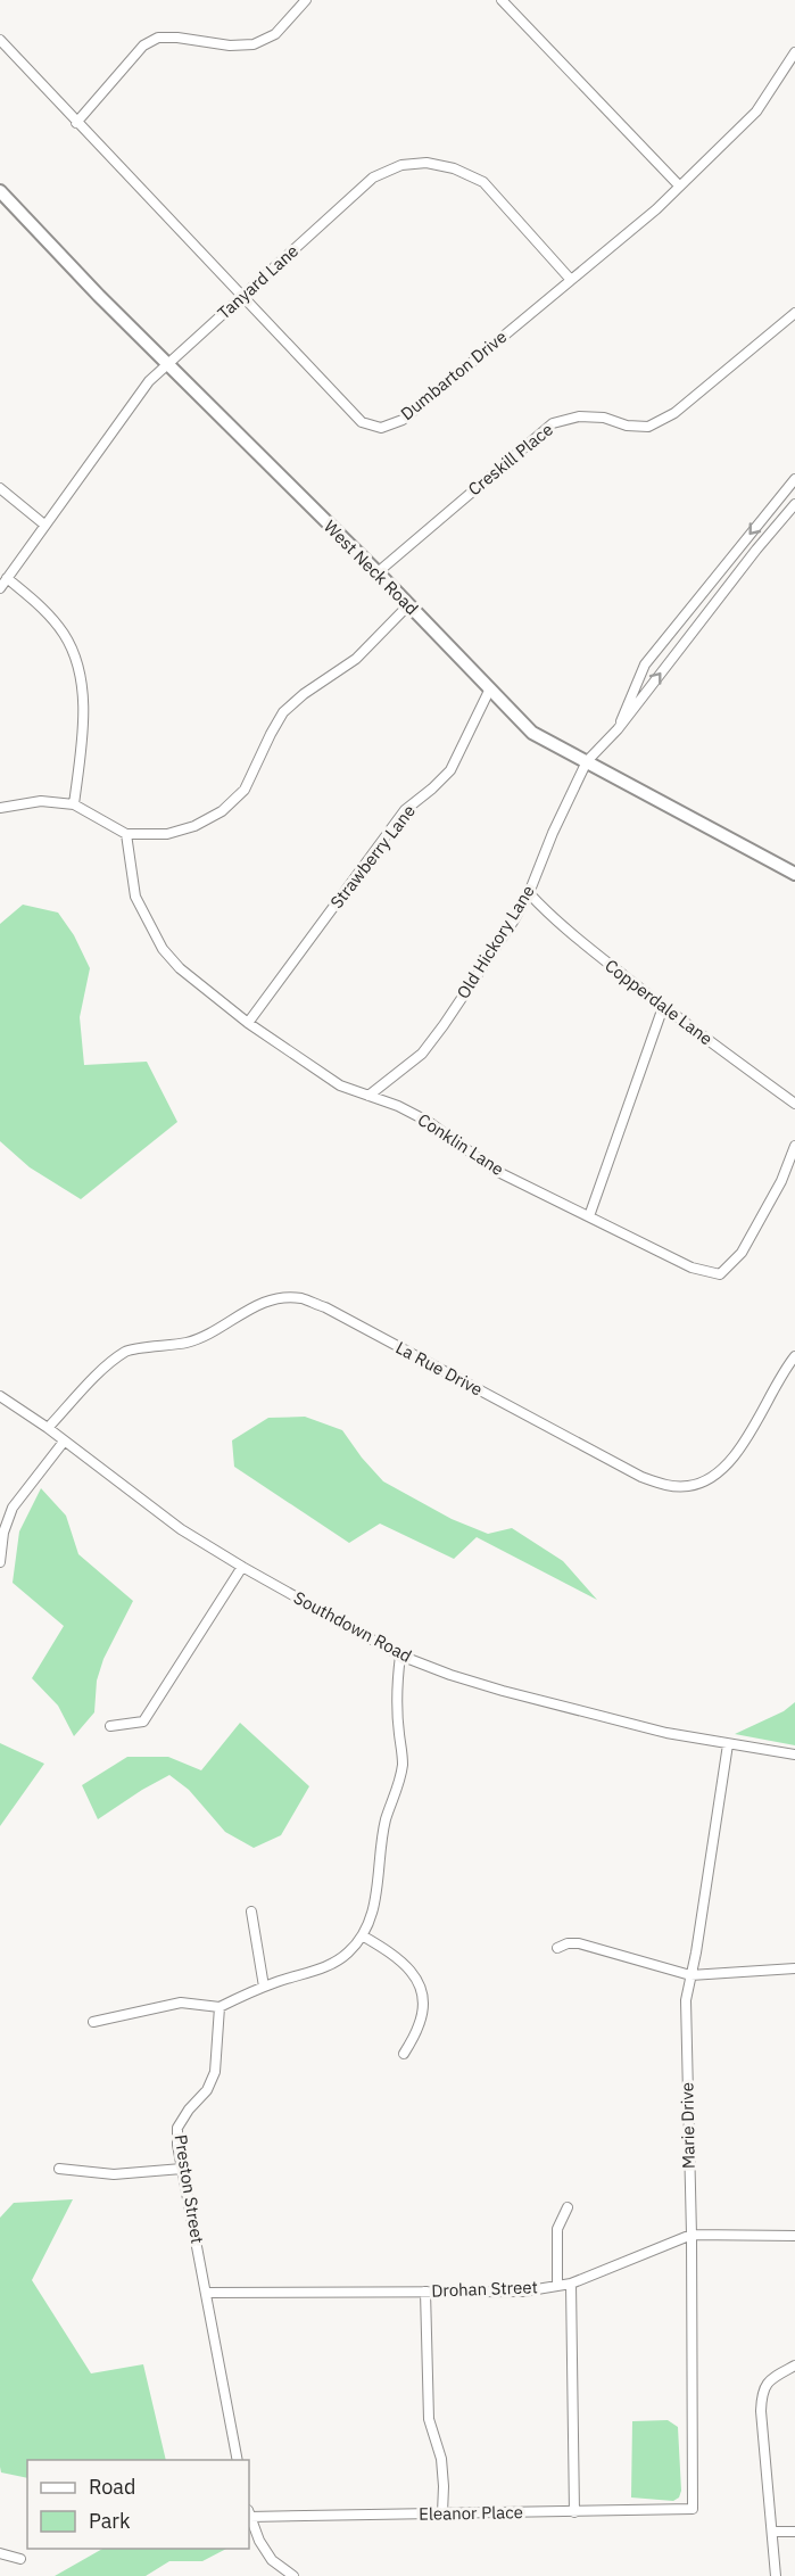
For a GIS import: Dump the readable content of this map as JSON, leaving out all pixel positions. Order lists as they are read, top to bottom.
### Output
{
  "streets": {
    "street": [
      "Tanyard Lane",
      "Dumbarton Drive",
      "Creskill Place",
      "West Neck Road",
      "Strawberry Lane",
      "Old Hickory Lane",
      "Copperdale Lane",
      "Conklin Lane",
      "La Rue Drive",
      "Southdown Road",
      "Marie Drive",
      "Preston Street",
      "Drohan Street",
      "Eleanor Place"
    ]
  },
  "crossings": [
    ["Tanyard Lane", "Dumbarton Drive"],
    ["Tanyard Lane", "West Neck Road"],
    ["Creskill Place", "West Neck Road"],
    ["West Neck Road", "Strawberry Lane"],
    ["West Neck Road", "Old Hickory Lane"],
    ["Strawberry Lane", "Conklin Lane"],
    ["Old Hickory Lane", "Copperdale Lane"],
    ["Old Hickory Lane", "Conklin Lane"],
    ["La Rue Drive", "Southdown Road"],
    ["Southdown Road", "Marie Drive"],
    ["Marie Drive", "Drohan Street"],
    ["Marie Drive", "Eleanor Place"],
    ["Preston Street", "Drohan Street"]
  ],
  "legend": ["Road", "Park"]
}
